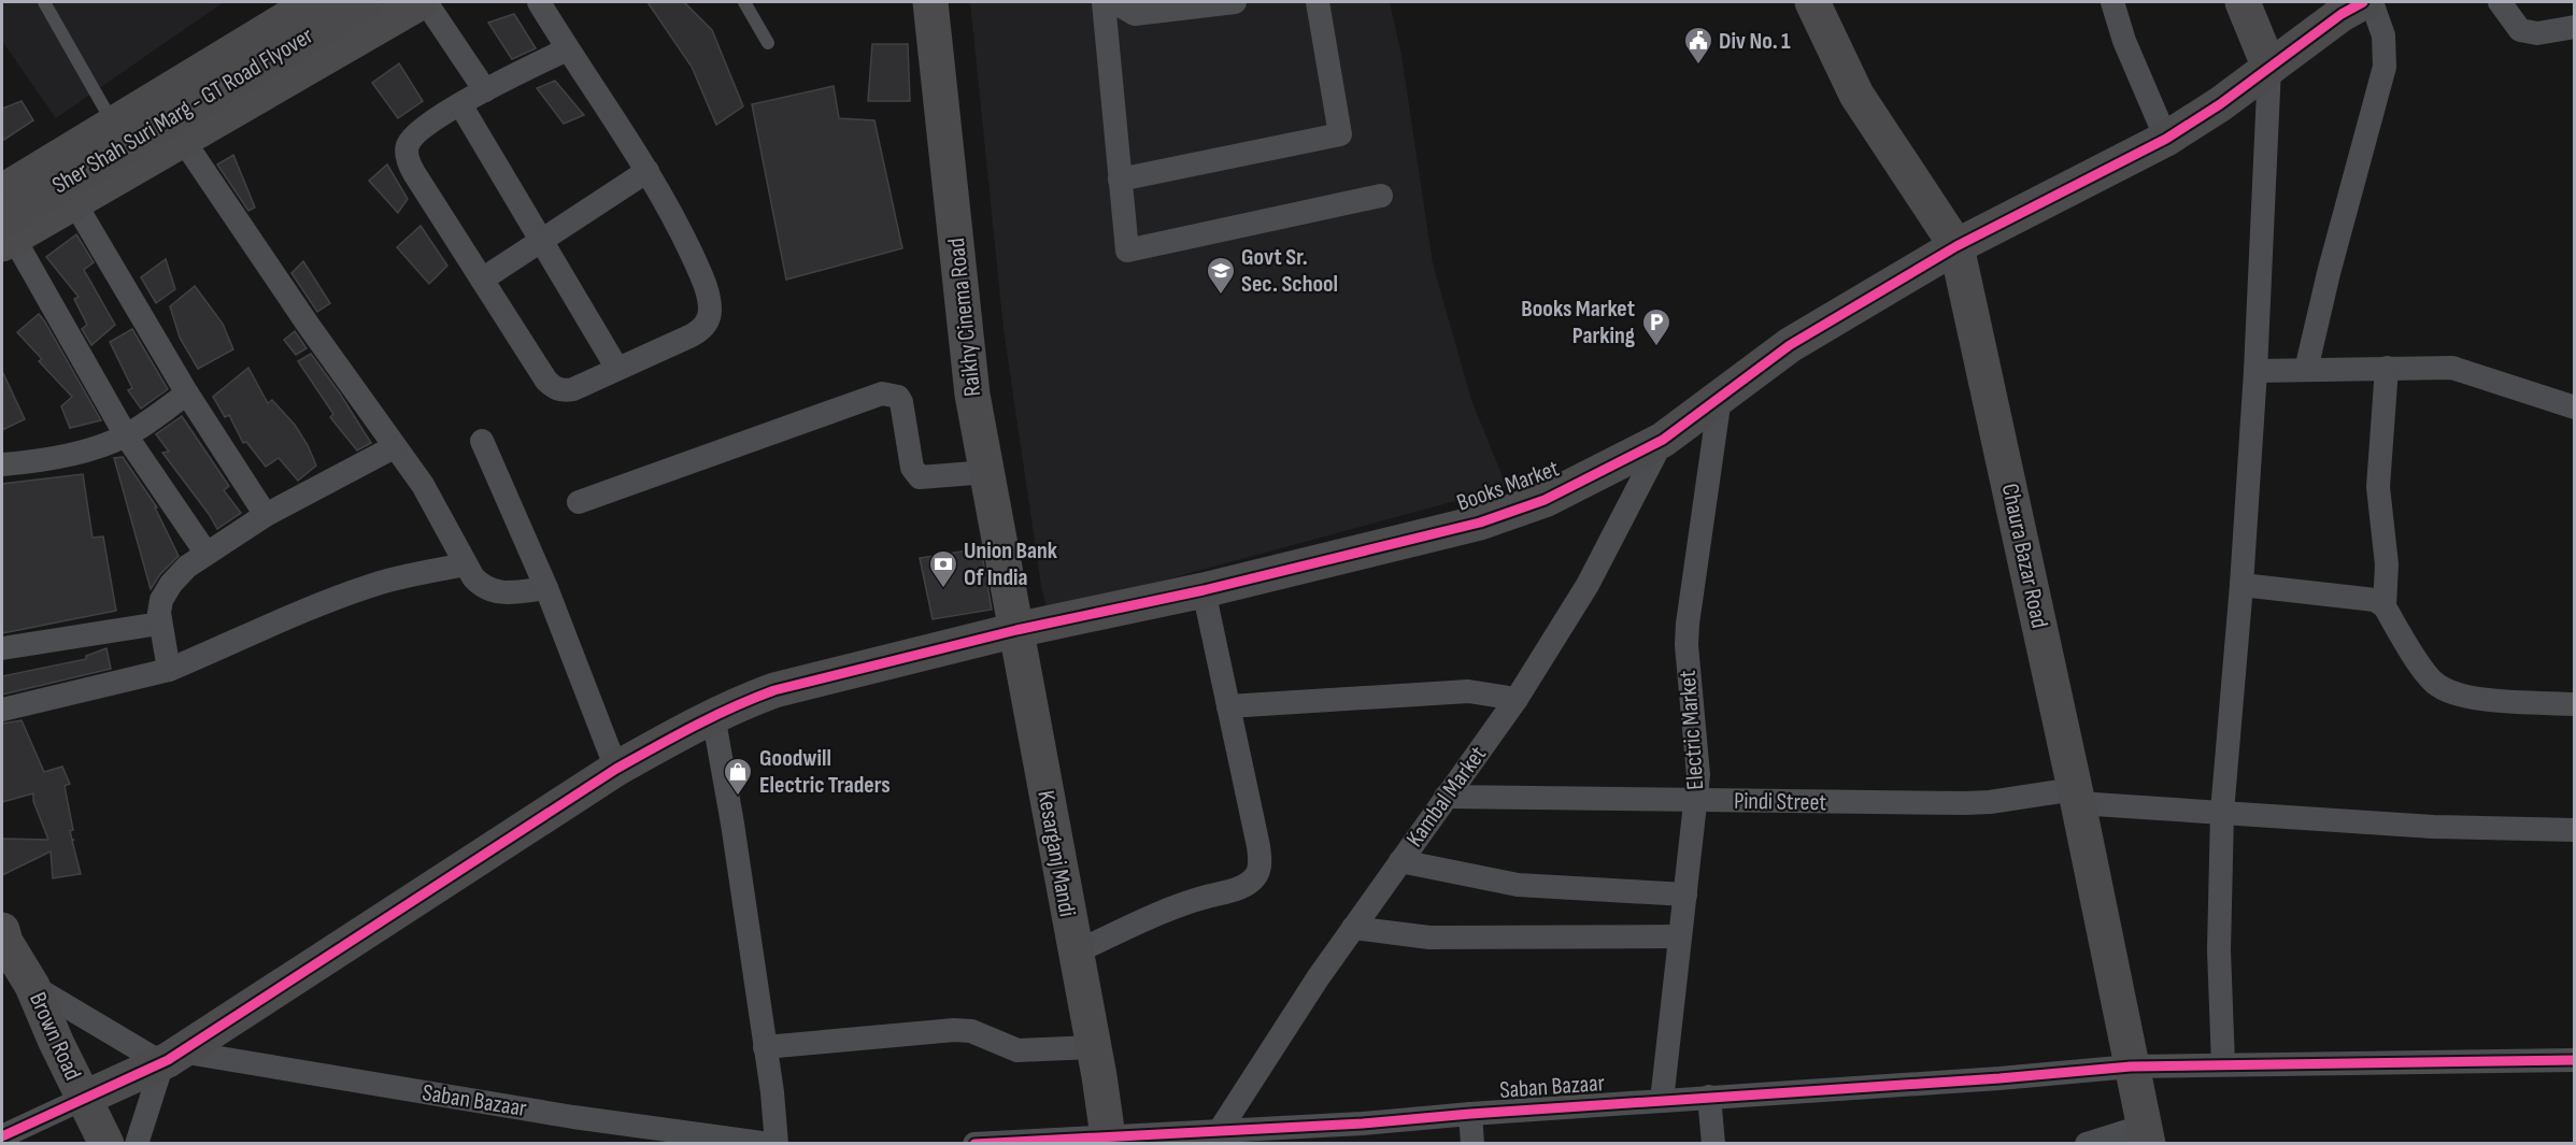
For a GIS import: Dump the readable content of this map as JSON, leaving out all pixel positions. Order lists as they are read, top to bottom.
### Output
{
  "streets": {
    "main road": ["Sher Shah Suri Marg - GT Road Flyover"],
    "street": [
      "Raikhy Cinema Road",
      "Books Market",
      "Chaura Bazar Road",
      "Electric Market",
      "Kambal Market",
      "Pindi Street",
      "Kesarganj Mandi",
      "Brown Road",
      "Saban Bazaar"
    ]
  },
  "crossings": [
    ["Raikhy Cinema Road", "Books Market"],
    ["Raikhy Cinema Road", "Kesarganj Mandi"],
    ["Books Market", "Chaura Bazar Road"],
    ["Books Market", "Electric Market"],
    ["Books Market", "Kambal Market"],
    ["Books Market", "Kesarganj Mandi"],
    ["Books Market", "Brown Road"],
    ["Books Market", "Saban Bazaar"],
    ["Chaura Bazar Road", "Pindi Street"],
    ["Chaura Bazar Road", "Saban Bazaar"],
    ["Electric Market", "Pindi Street"],
    ["Electric Market", "Saban Bazaar"],
    ["Kambal Market", "Pindi Street"],
    ["Kambal Market", "Saban Bazaar"],
    ["Kesarganj Mandi", "Saban Bazaar"]
  ],
  "places": {
    "public building": ["Div No. 1"],
    "school or university": ["Govt Sr. Sec. School"],
    "parking": ["Books Market Parking"],
    "bank": ["Union Bank Of India"],
    "shop": ["Goodwill Electric Traders"]
  }
}
